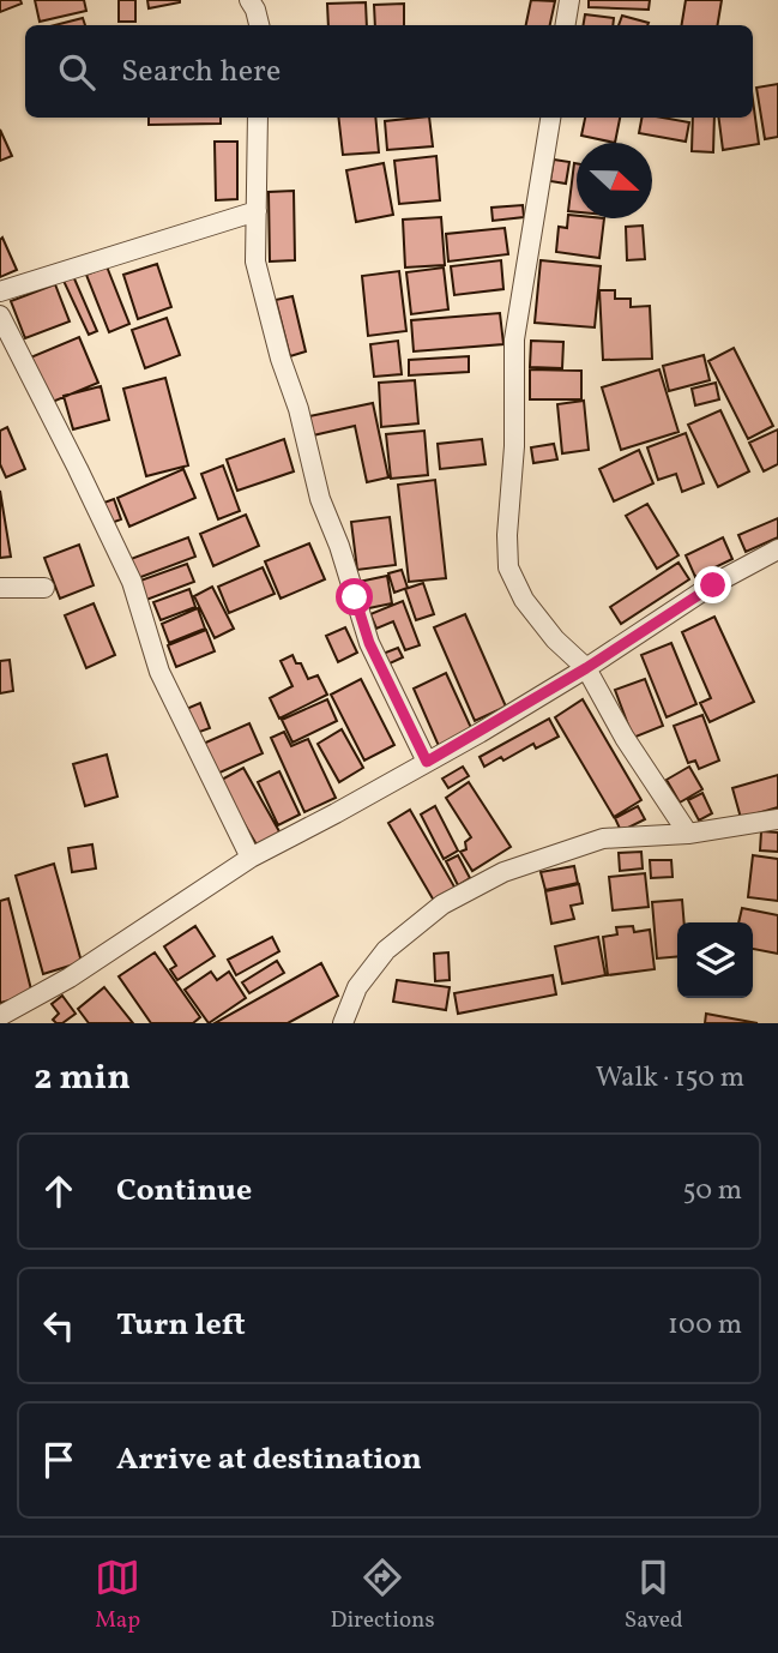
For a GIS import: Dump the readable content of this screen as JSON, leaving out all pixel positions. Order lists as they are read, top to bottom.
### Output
{
  "north": "right",
  "page": {
    "search": "Search here",
    "heading": ["2 min", "Walk · 150 m"],
    "list": [
      ["Continue", "50 m"],
      ["Turn left", "100 m"],
      "Arrive at destination"
    ],
    "nav": ["Map", "Directions", "Saved"]
  }
}
